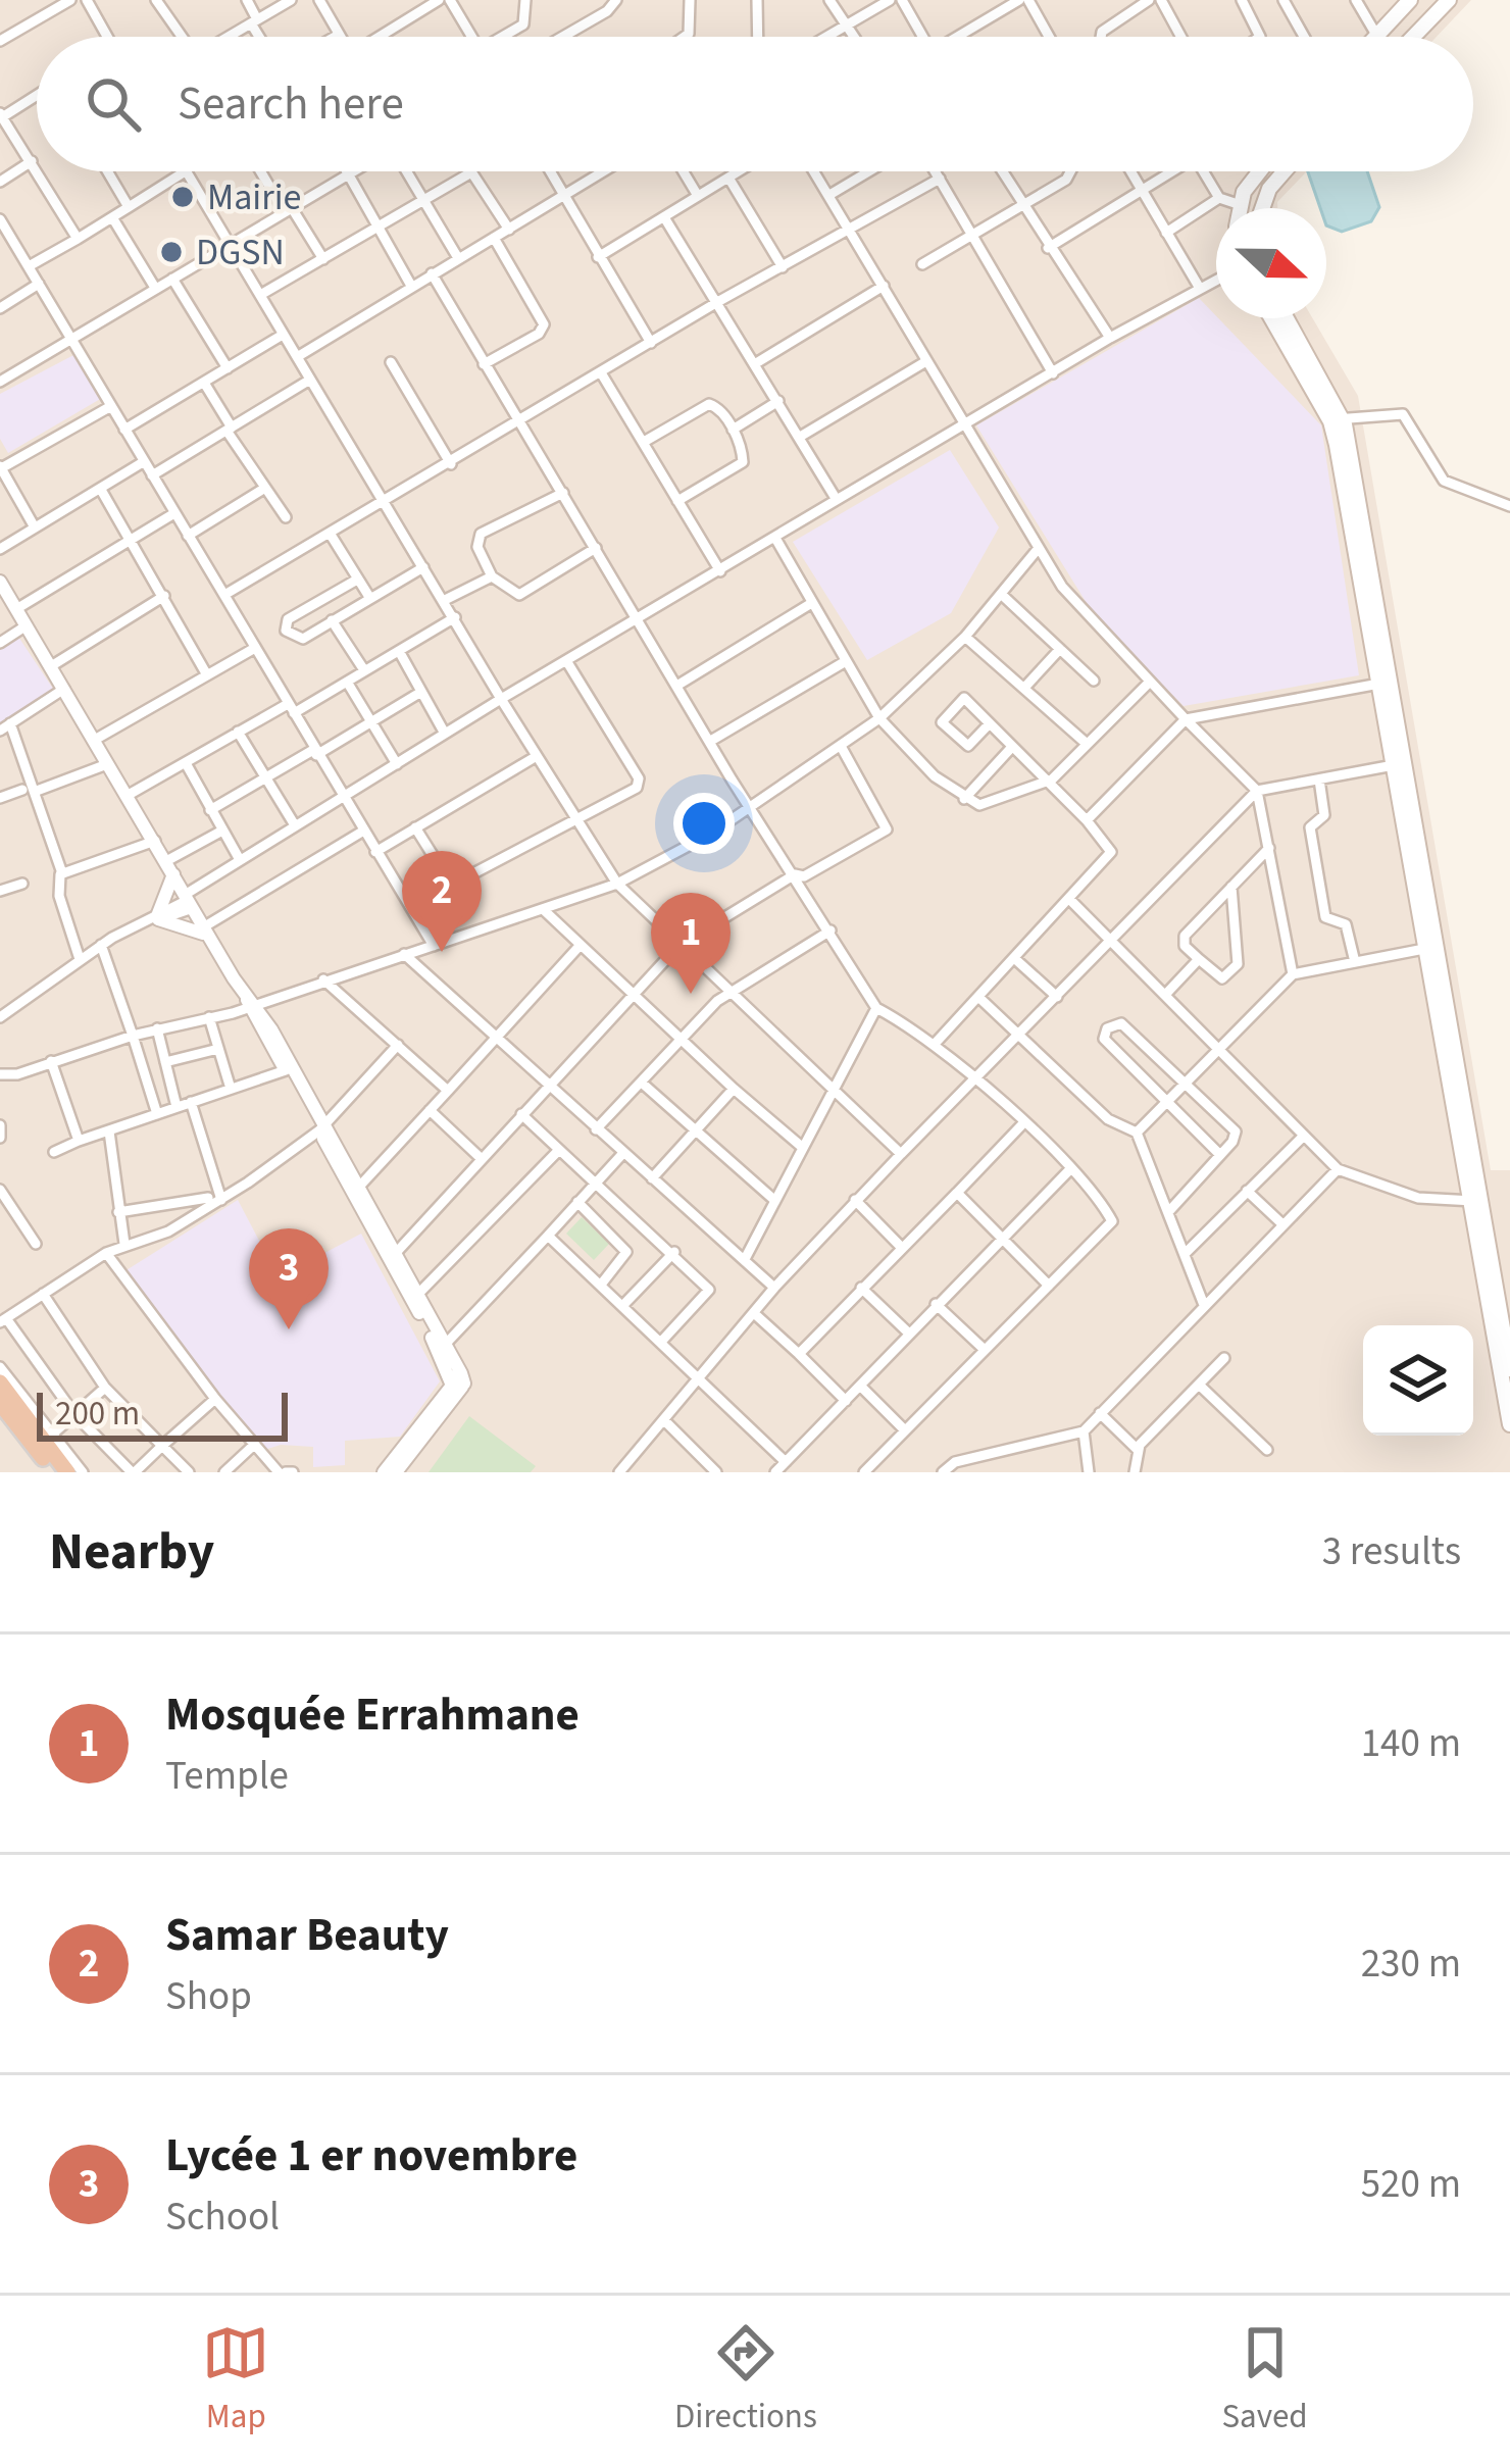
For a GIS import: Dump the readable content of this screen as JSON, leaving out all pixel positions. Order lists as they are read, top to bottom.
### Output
{
  "places": ["Mairie", "DGSN"],
  "scale_bar": "200 m",
  "north": "right",
  "page": {
    "search": "Search here",
    "pins": ["2", "1", "3"],
    "scale": "200 m",
    "heading": ["Nearby", "3 results"],
    "list": [
      {
        "mark": "1",
        "name": "Mosquée Errahmane",
        "note": "Temple",
        "value": "140 m"
      },
      {
        "mark": "2",
        "name": "Samar Beauty",
        "note": "Shop",
        "value": "230 m"
      },
      {
        "mark": "3",
        "name": "Lycée 1 er novembre",
        "note": "School",
        "value": "520 m"
      }
    ],
    "nav": ["Map", "Directions", "Saved"]
  }
}
